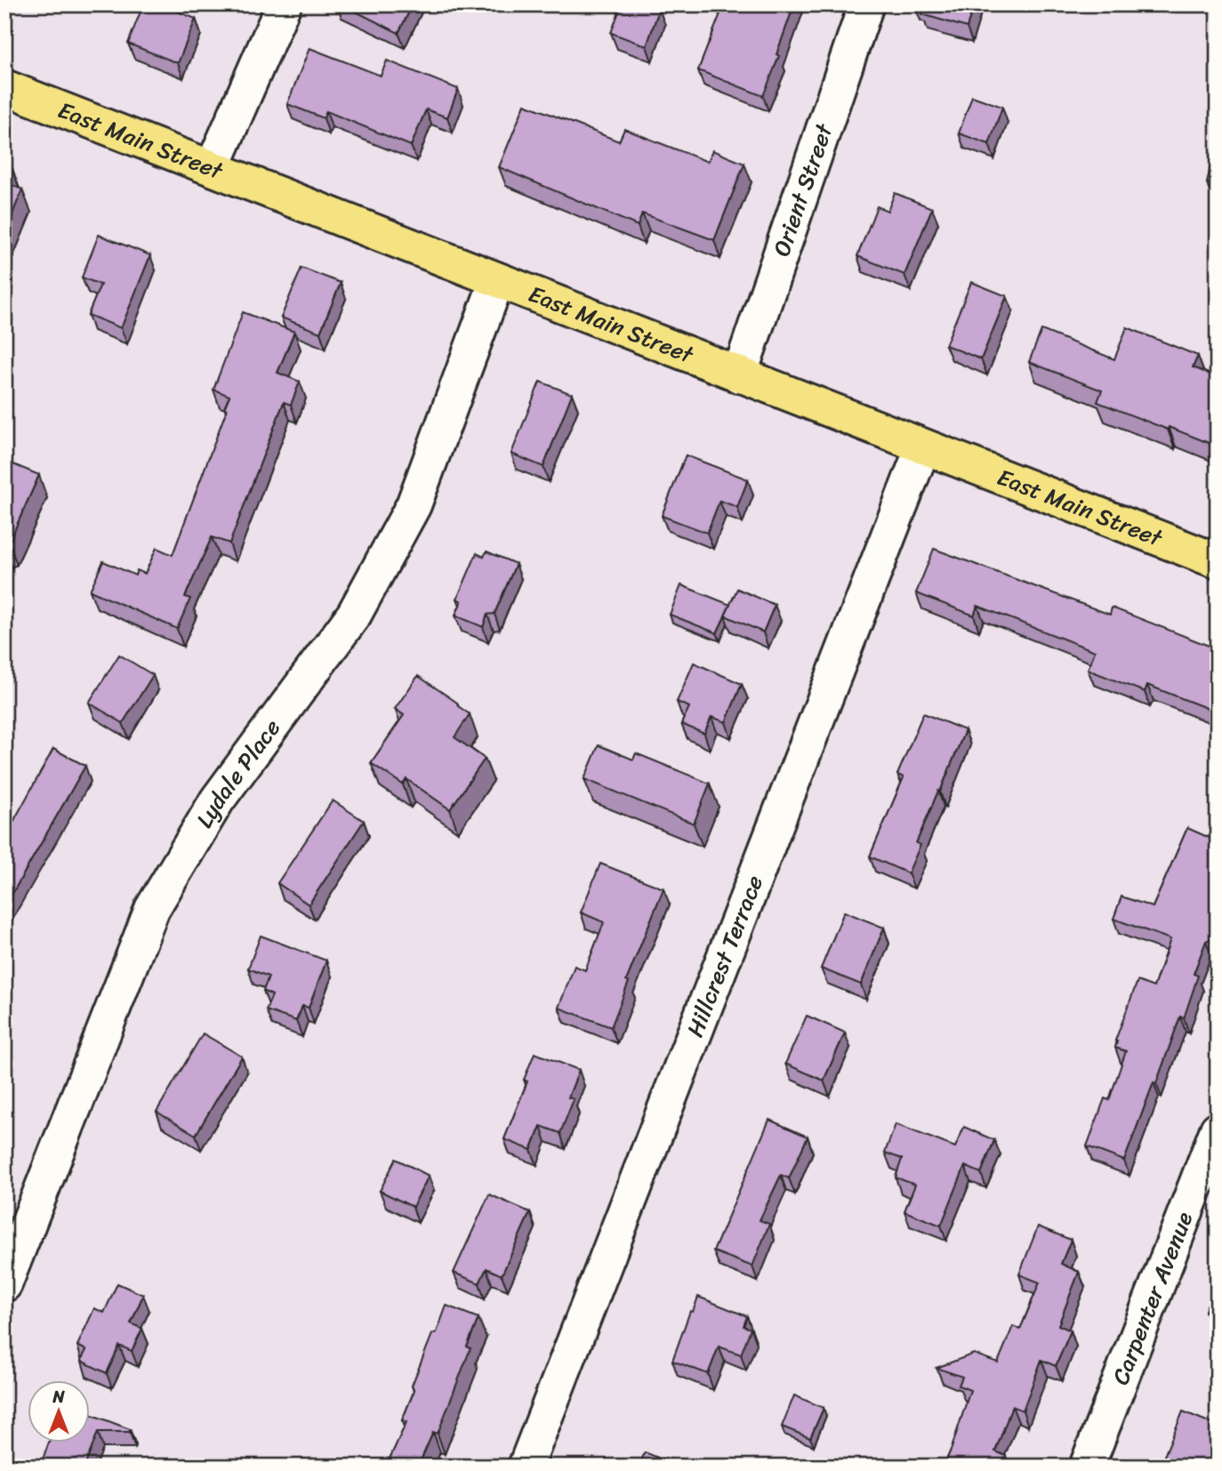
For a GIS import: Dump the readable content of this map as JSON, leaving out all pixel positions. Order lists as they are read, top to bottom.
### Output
{
  "streets": {
    "main road": ["East Main Street"],
    "street": [
      "Orient Street",
      "Lydale Place",
      "Hillcrest Terrace",
      "Carpenter Avenue"
    ]
  },
  "crossings": [
    ["East Main Street", "Orient Street"],
    ["East Main Street", "Lydale Place"],
    ["East Main Street", "Hillcrest Terrace"]
  ],
  "north": "top"
}
